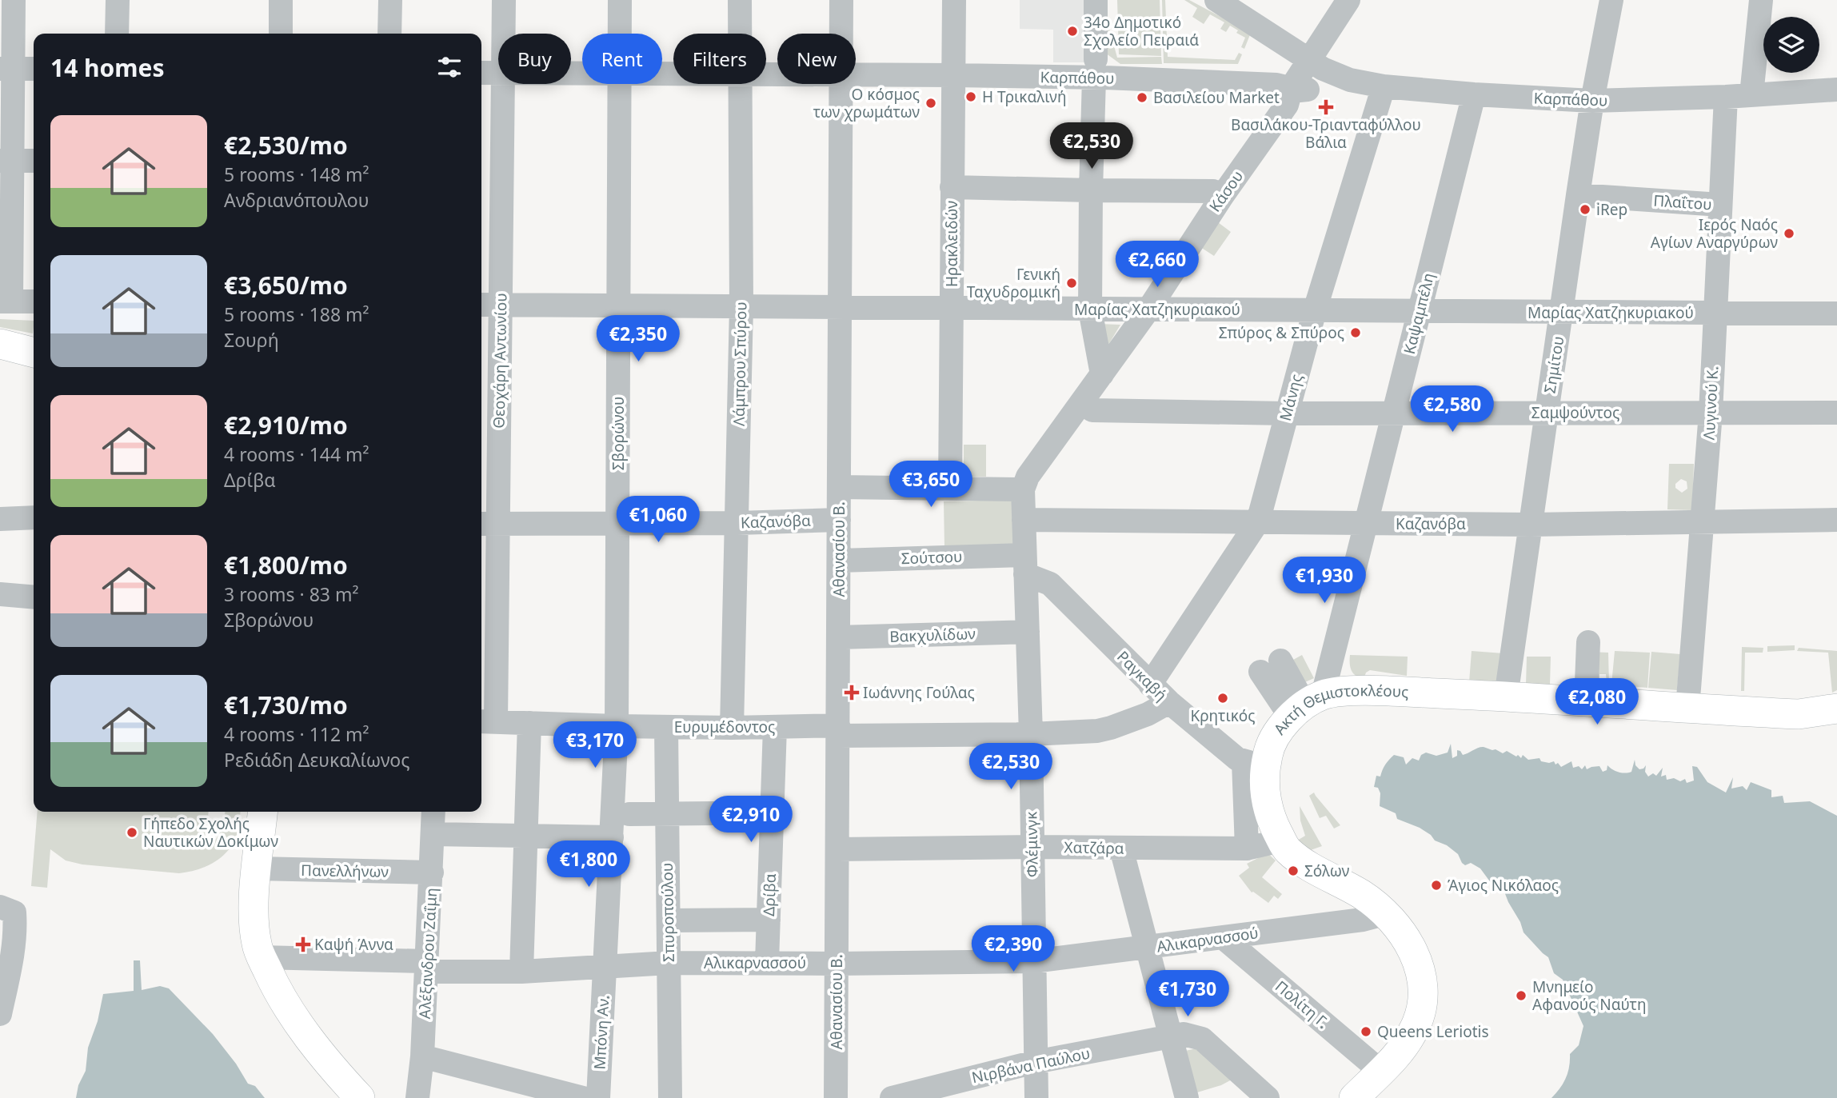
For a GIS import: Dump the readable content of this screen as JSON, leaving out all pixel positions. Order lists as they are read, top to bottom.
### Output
{
  "streets": {
    "main road": ["Ακτή Θεμιστοκλέους"],
    "street": [
      "Καρπάθου",
      "Κάσου",
      "Πλαΐτου",
      "Ηρακλειδών",
      "Μαρίας Χατζηκυριακού",
      "Καψαμπέλη",
      "Θεοχάρη Αντωνίου",
      "Λάμπρου Σπύρου",
      "Σημίτου",
      "Μάνης",
      "Λυγινού Κ.",
      "Σαμψούντος",
      "Σβορώνου",
      "Καζανόβα",
      "Αθανασίου Β.",
      "Σούτσου",
      "Βακχυλίδων",
      "Ραγκαβή",
      "Ευρυμέδοντος",
      "Φλέμινγκ",
      "Χατζάρα",
      "Πανελλήνων",
      "Δρίβα",
      "Σπυροπούλου",
      "Αλικαρνασσού",
      "Αλέξανδρου Ζαΐμη",
      "Πολίτη Γ.",
      "Μπόνη Αν.",
      "Νιρβάνα Παύλου"
    ]
  },
  "crossings": [
    ["Καρπάθου", "Κάσου"],
    ["Καρπάθου", "Ηρακλειδών"],
    ["Καρπάθου", "Καψαμπέλη"],
    ["Καρπάθου", "Σημίτου"],
    ["Καρπάθου", "Μάνης"],
    ["Καρπάθου", "Λυγινού Κ."],
    ["Κάσου", "Μαρίας Χατζηκυριακού"],
    ["Κάσου", "Σαμψούντος"],
    ["Κάσου", "Φλέμινγκ"],
    ["Πλαΐτου", "Σημίτου"],
    ["Πλαΐτου", "Λυγινού Κ."],
    ["Ηρακλειδών", "Μαρίας Χατζηκυριακού"],
    ["Μαρίας Χατζηκυριακού", "Καψαμπέλη"],
    ["Μαρίας Χατζηκυριακού", "Θεοχάρη Αντωνίου"],
    ["Μαρίας Χατζηκυριακού", "Λάμπρου Σπύρου"],
    ["Μαρίας Χατζηκυριακού", "Σημίτου"],
    ["Μαρίας Χατζηκυριακού", "Μάνης"],
    ["Μαρίας Χατζηκυριακού", "Λυγινού Κ."],
    ["Μαρίας Χατζηκυριακού", "Σβορώνου"],
    ["Μαρίας Χατζηκυριακού", "Αθανασίου Β."],
    ["Καψαμπέλη", "Σαμψούντος"],
    ["Καψαμπέλη", "Καζανόβα"],
    ["Καψαμπέλη", "Ακτή Θεμιστοκλέους"],
    ["Θεοχάρη Αντωνίου", "Καζανόβα"],
    ["Θεοχάρη Αντωνίου", "Ευρυμέδοντος"],
    ["Λάμπρου Σπύρου", "Καζανόβα"],
    ["Λάμπρου Σπύρου", "Ευρυμέδοντος"],
    ["Σημίτου", "Σαμψούντος"],
    ["Σημίτου", "Καζανόβα"],
    ["Σημίτου", "Ακτή Θεμιστοκλέους"],
    ["Μάνης", "Σαμψούντος"],
    ["Μάνης", "Καζανόβα"],
    ["Μάνης", "Ραγκαβή"],
    ["Λυγινού Κ.", "Σαμψούντος"],
    ["Λυγινού Κ.", "Καζανόβα"],
    ["Λυγινού Κ.", "Ακτή Θεμιστοκλέους"],
    ["Σβορώνου", "Καζανόβα"],
    ["Σβορώνου", "Ευρυμέδοντος"],
    ["Σβορώνου", "Αλικαρνασσού"],
    ["Σβορώνου", "Μπόνη Αν."],
    ["Καζανόβα", "Αθανασίου Β."],
    ["Καζανόβα", "Φλέμινγκ"],
    ["Αθανασίου Β.", "Σούτσου"],
    ["Αθανασίου Β.", "Βακχυλίδων"],
    ["Αθανασίου Β.", "Ευρυμέδοντος"],
    ["Αθανασίου Β.", "Χατζάρα"],
    ["Αθανασίου Β.", "Αλικαρνασσού"],
    ["Σούτσου", "Ραγκαβή"],
    ["Σούτσου", "Φλέμινγκ"],
    ["Βακχυλίδων", "Φλέμινγκ"],
    ["Ραγκαβή", "Ακτή Θεμιστοκλέους"],
    ["Ραγκαβή", "Ευρυμέδοντος"],
    ["Ραγκαβή", "Φλέμινγκ"],
    ["Ακτή Θεμιστοκλέους", "Χατζάρα"],
    ["Ακτή Θεμιστοκλέους", "Αλικαρνασσού"],
    ["Ακτή Θεμιστοκλέους", "Πολίτη Γ."],
    ["Ευρυμέδοντος", "Φλέμινγκ"],
    ["Ευρυμέδοντος", "Δρίβα"],
    ["Ευρυμέδοντος", "Σπυροπούλου"],
    ["Φλέμινγκ", "Χατζάρα"],
    ["Φλέμινγκ", "Αλικαρνασσού"],
    ["Φλέμινγκ", "Νιρβάνα Παύλου"],
    ["Πανελλήνων", "Αλέξανδρου Ζαΐμη"],
    ["Δρίβα", "Αλικαρνασσού"],
    ["Σπυροπούλου", "Αλικαρνασσού"],
    ["Αλικαρνασσού", "Αλέξανδρου Ζαΐμη"],
    ["Αλικαρνασσού", "Πολίτη Γ."],
    ["Αλικαρνασσού", "Μπόνη Αν."]
  ],
  "places": {
    "other": [
      "34ο Δημοτικό Σχολείο Πειραιά",
      "Η Τρικαλινή",
      "Βασιλείου Market",
      "Ο κόσμος των χρωμάτων",
      "iRep",
      "Ιερός Ναός Αγίων Αναργύρων",
      "Γενική Ταχυδρομική",
      "Σπύρος & Σπύρος",
      "Κρητικός",
      "Γήπεδο Σχολής Ναυτικών Δοκίμων",
      "Σόλων",
      "Άγιος Νικόλαος",
      "Μνημείο Αφανούς Ναύτη",
      "Queens Leriotis"
    ],
    "health": ["Βασιλάκου-Τριανταφύλλου Βάλια", "Ιωάννης Γούλας", "Καψή Άννα"]
  },
  "page": {
    "chip": [
      "Buy",
      "Rent",
      "Filters",
      "New"
    ],
    "heading": "14 homes",
    "list": [
      {
        "name": "€2,530/mo",
        "note": "5 rooms · 148 m² · Ανδριανόπουλου"
      },
      {
        "name": "€3,650/mo",
        "note": "5 rooms · 188 m² · Σουρή"
      },
      {
        "name": "€2,910/mo",
        "note": "4 rooms · 144 m² · Δρίβα"
      },
      {
        "name": "€1,800/mo",
        "note": "3 rooms · 83 m² · Σβορώνου"
      },
      {
        "name": "€1,730/mo",
        "note": "4 rooms · 112 m² · Ρεδιάδη Δευκαλίωνος"
      }
    ],
    "price": [
      "€2,530",
      "€2,660",
      "€2,350",
      "€2,580",
      "€3,650",
      "€1,060",
      "€1,930",
      "€2,080",
      "€3,170",
      "€2,530",
      "€2,910",
      "€1,800",
      "€2,390",
      "€1,730"
    ]
  }
}
